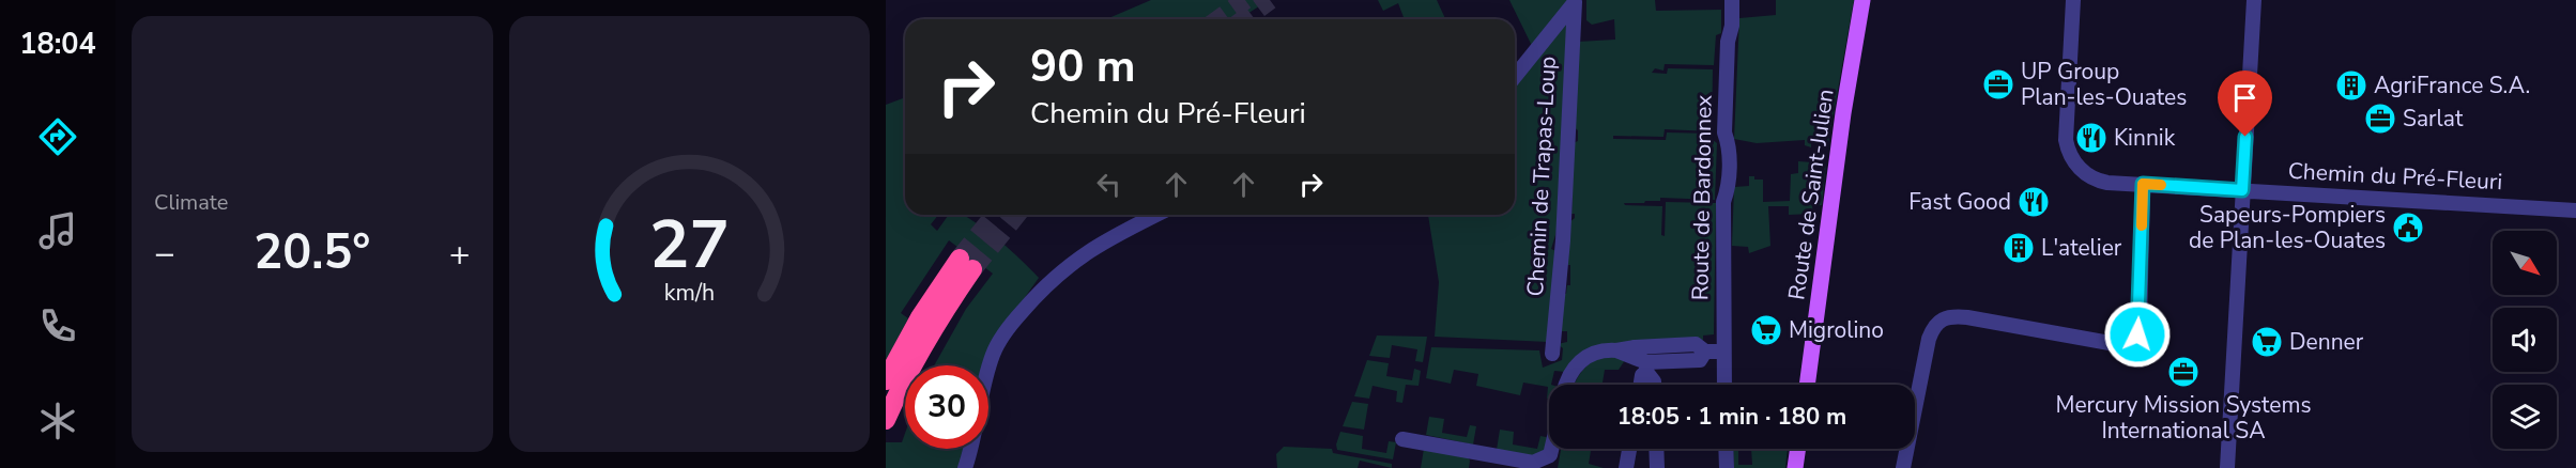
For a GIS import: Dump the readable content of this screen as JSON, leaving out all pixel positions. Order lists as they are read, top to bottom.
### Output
{
  "streets": {
    "main road": ["Route de Saint-Julien"],
    "street": ["Chemin de Trapas-Loup", "Chemin du Pré-Fleuri", "Route de Bardonnex"]
  },
  "places": {
    "office": ["UP Group Plan-les-Ouates", "Sarlat", "Mercury Mission Systems International SA"],
    "building": ["AgriFrance S.A.", "L'atelier"],
    "restaurant": ["Kinnik", "Fast Good"],
    "public building": ["Sapeurs-Pompiers de Plan-les-Ouates"],
    "supermarket": ["Migrolino", "Denner"]
  },
  "north": "bottom right",
  "page": {
    "tabs": "18:04",
    "tile": "Climate",
    "turn": ["90 m", "Chemin du Pré-Fleuri"],
    "heat": ["−", "20.5°", "+"],
    "limit": "30",
    "trip": "18:05 · 1 min · 180 m",
    "gauge": ["27", "km/h"]
  }
}
